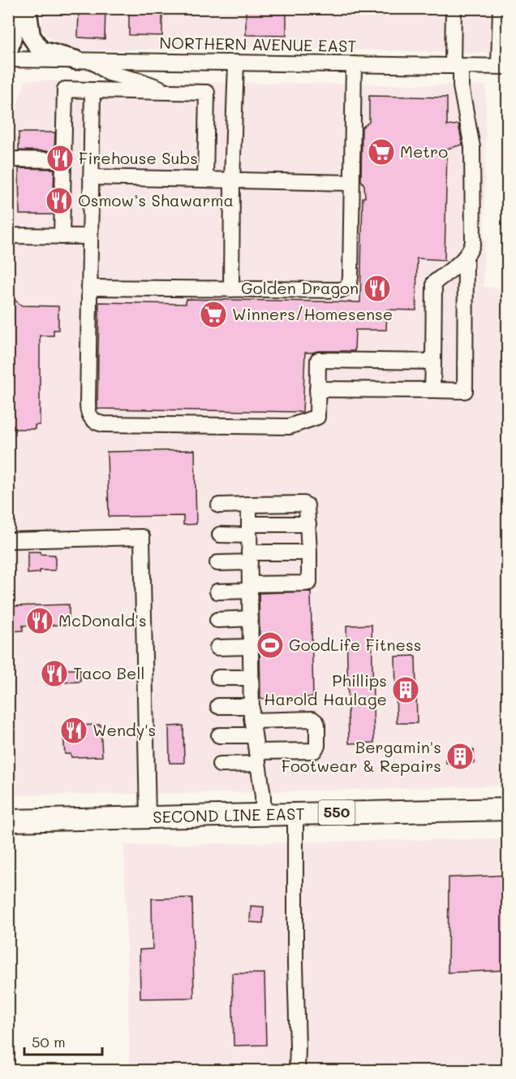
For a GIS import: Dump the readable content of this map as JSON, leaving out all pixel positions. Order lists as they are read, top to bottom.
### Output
{
  "streets": {
    "highway": ["550", "SECOND LINE EAST"],
    "street": ["NORTHERN AVENUE EAST"]
  },
  "places": {
    "supermarket": ["Metro", "Winners/Homesense"],
    "restaurant": [
      "Firehouse Subs",
      "Osmow’s Shawarma",
      "Golden Dragon",
      "McDonald's",
      "Taco Bell",
      "Wendy's"
    ],
    "sports": ["GoodLife Fitness"],
    "building": ["Phillips Harold Haulage", "Bergamin's Footwear & Repairs"]
  },
  "scale_bar": "50 m"
}
